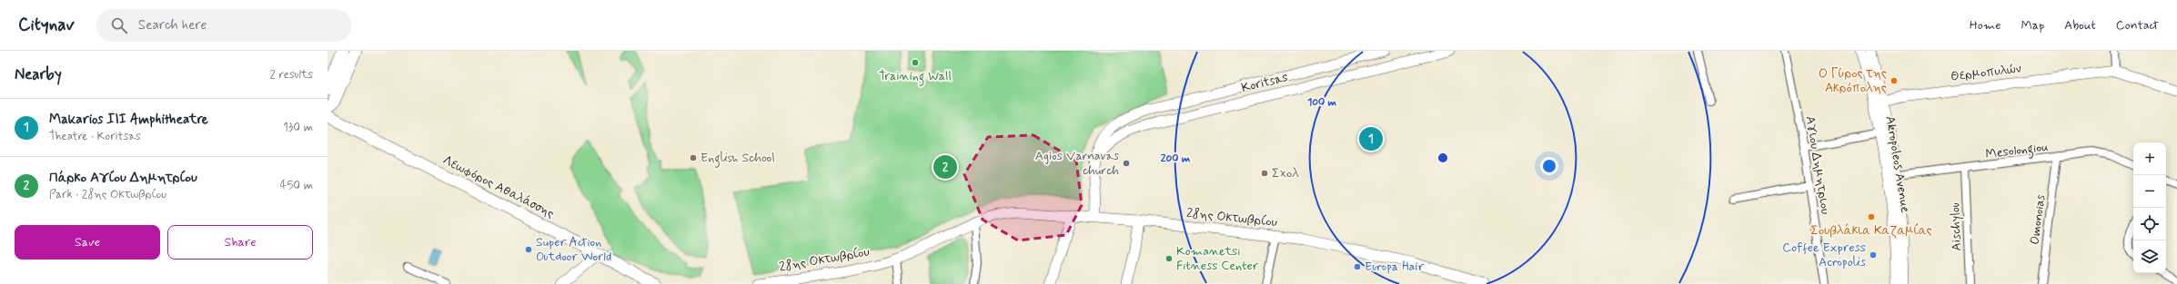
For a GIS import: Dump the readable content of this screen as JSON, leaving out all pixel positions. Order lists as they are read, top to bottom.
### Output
{
  "streets": {
    "main road": ["Λεωφόρος Αθαλάσσης"],
    "street": [
      "Θερμοπυλών",
      "Koritsas",
      "Mesolongiou",
      "Akropoleos Avenue",
      "Αγιου Δημητριου",
      "28ης Οκτωβρίου",
      "Omonoias",
      "Aischylou"
    ]
  },
  "crossings": [
    ["Θερμοπυλών", "Akropoleos Avenue"],
    ["Koritsas", "28ης Οκτωβρίου"],
    ["Mesolongiou", "Akropoleos Avenue"],
    ["Mesolongiou", "Omonoias"],
    ["Mesolongiou", "Aischylou"]
  ],
  "places": [
    "Training Wall",
    "Ο Γύρος της Ακρόπολης",
    "English School",
    "Agios Varnavas church",
    "Σχολ",
    "Σουβλάκια Καζαμίας",
    "Super Action Outdoor World",
    "Coffee Express Acropolis",
    "Komanetsi Fitness Center",
    "Europa Hair"
  ],
  "page": {
    "header": "Citynav",
    "search": "Search here",
    "nav": [
      "Home",
      "Map",
      "About",
      "Contact"
    ],
    "heading": ["Nearby", "2 results"],
    "list": [
      {
        "mark": "1",
        "name": "Makarios III Amphitheatre",
        "note": "Theatre · Koritsas",
        "value": "130 m"
      },
      {
        "mark": "2",
        "name": "Πάρκο Αγίου Δημητρίου",
        "note": "Park · 28ης Οκτωβρίου",
        "value": "450 m"
      }
    ],
    "pins": ["1", "2"],
    "map_buttons": ["+", "−"],
    "buttons": ["Save", "Share"]
  },
  "rings": ["100 m", "200 m"]
}
